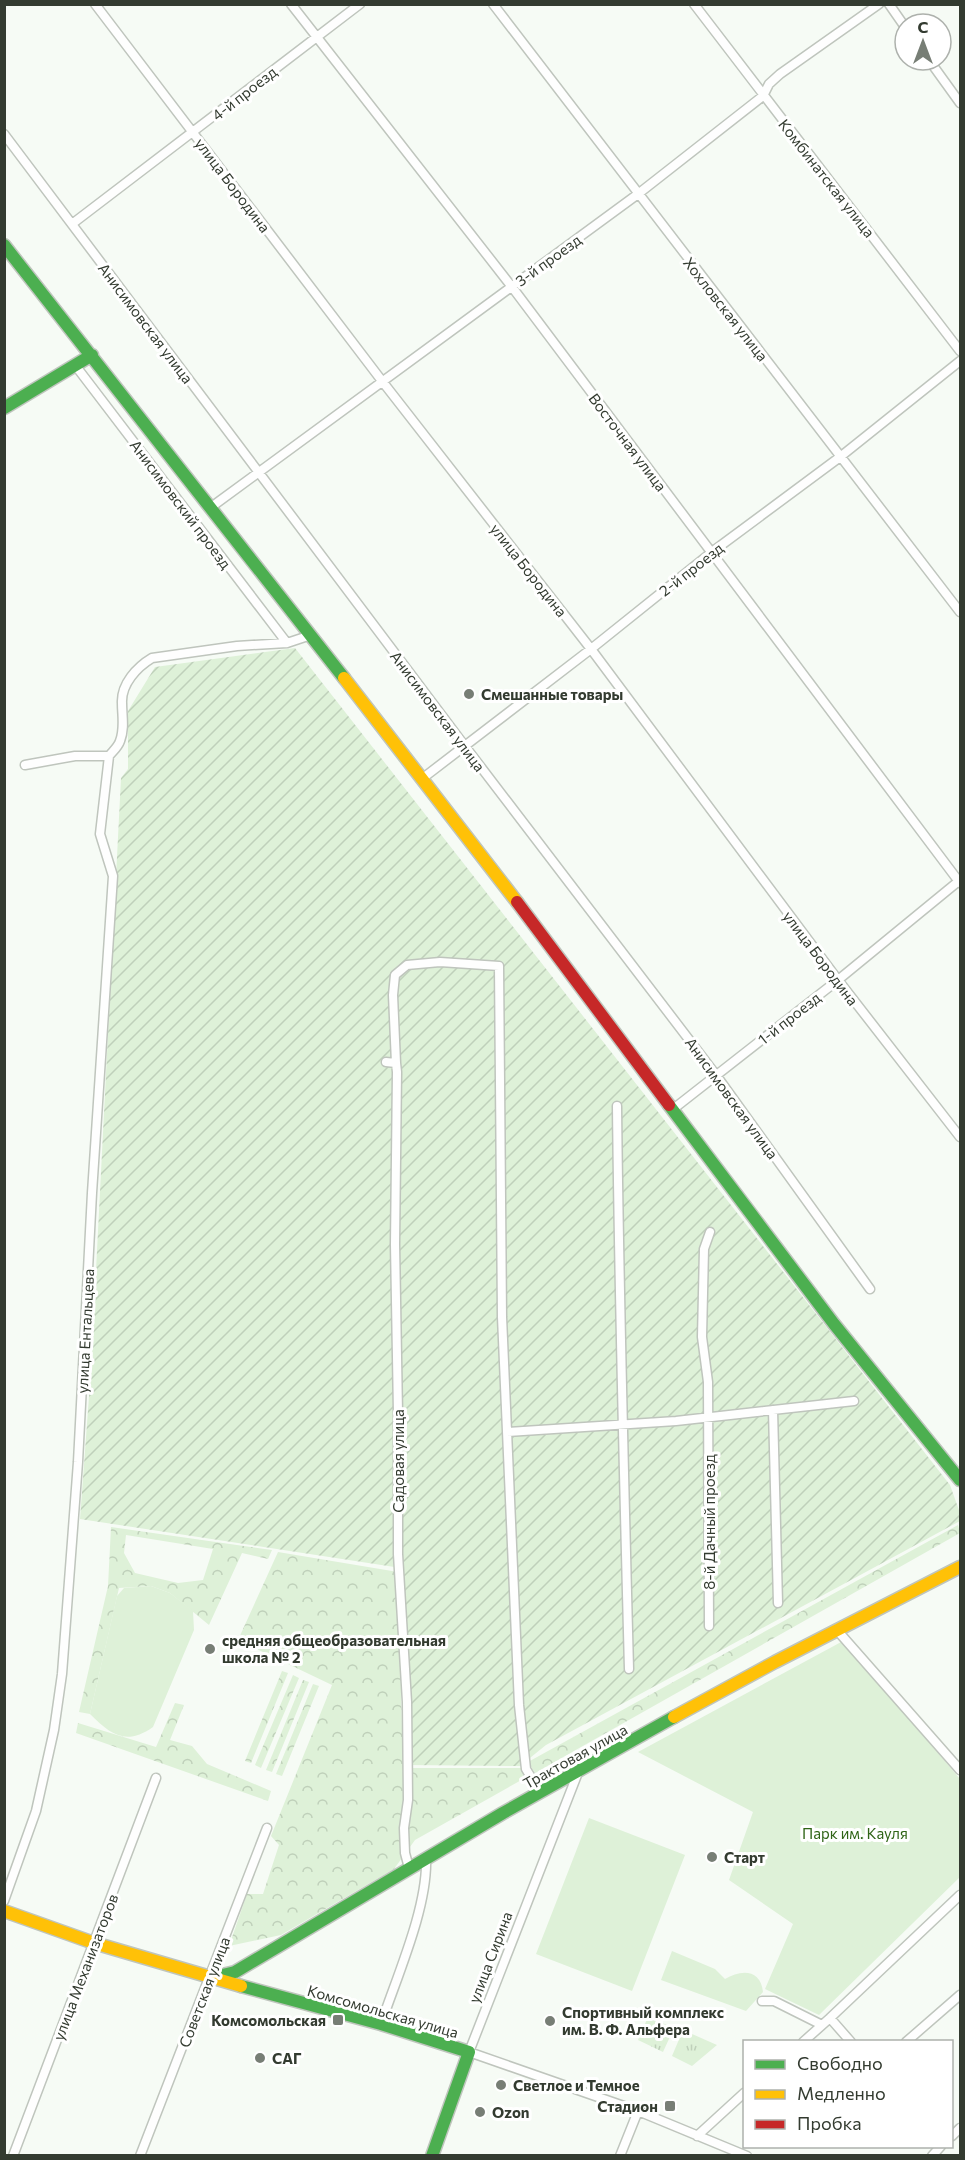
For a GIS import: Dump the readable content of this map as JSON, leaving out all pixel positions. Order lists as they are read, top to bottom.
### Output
{
  "streets": {
    "street": [
      "4-й проезд",
      "Комбинатская улица",
      "улица Бородина",
      "3-й проезд",
      "Хохловская улица",
      "Анисимовская улица",
      "Восточная улица",
      "Анисимовский проезд",
      "2-й проезд",
      "1-й проезд",
      "улица Ентальцева",
      "Садовая улица",
      "8-й Дачный проезд",
      "Трактовая улица",
      "улица Сирина",
      "улица Механизаторов",
      "Советская улица",
      "Комсомольская улица"
    ]
  },
  "crossings": [
    ["4-й проезд", "улица Бородина"],
    ["4-й проезд", "Анисимовская улица"],
    ["4-й проезд", "Восточная улица"],
    ["Комбинатская улица", "3-й проезд"],
    ["улица Бородина", "3-й проезд"],
    ["улица Бородина", "2-й проезд"],
    ["улица Бородина", "1-й проезд"],
    ["3-й проезд", "Хохловская улица"],
    ["3-й проезд", "Анисимовская улица"],
    ["3-й проезд", "Восточная улица"],
    ["Хохловская улица", "2-й проезд"],
    ["Анисимовская улица", "2-й проезд"],
    ["Анисимовская улица", "1-й проезд"],
    ["Восточная улица", "2-й проезд"],
    ["Восточная улица", "1-й проезд"],
    ["Садовая улица", "Трактовая улица"],
    ["Трактовая улица", "улица Сирина"],
    ["Трактовая улица", "Советская улица"],
    ["Трактовая улица", "Комсомольская улица"],
    ["улица Сирина", "Комсомольская улица"],
    ["улица Механизаторов", "Комсомольская улица"],
    ["Советская улица", "Комсомольская улица"]
  ],
  "parks": ["Парк им. Кауля"],
  "places": {
    "other": [
      "Смешанные товары",
      "средняя общеобразовательная школа № 2",
      "Старт",
      "Спортивный комплекс им. В. Ф. Альфера",
      "САГ",
      "Светлое и Темное",
      "Ozon"
    ],
    "transit": ["Комсомольская", "Стадион"]
  },
  "legend": ["Свободно", "Медленно", "Пробка"],
  "north": "top"
}
